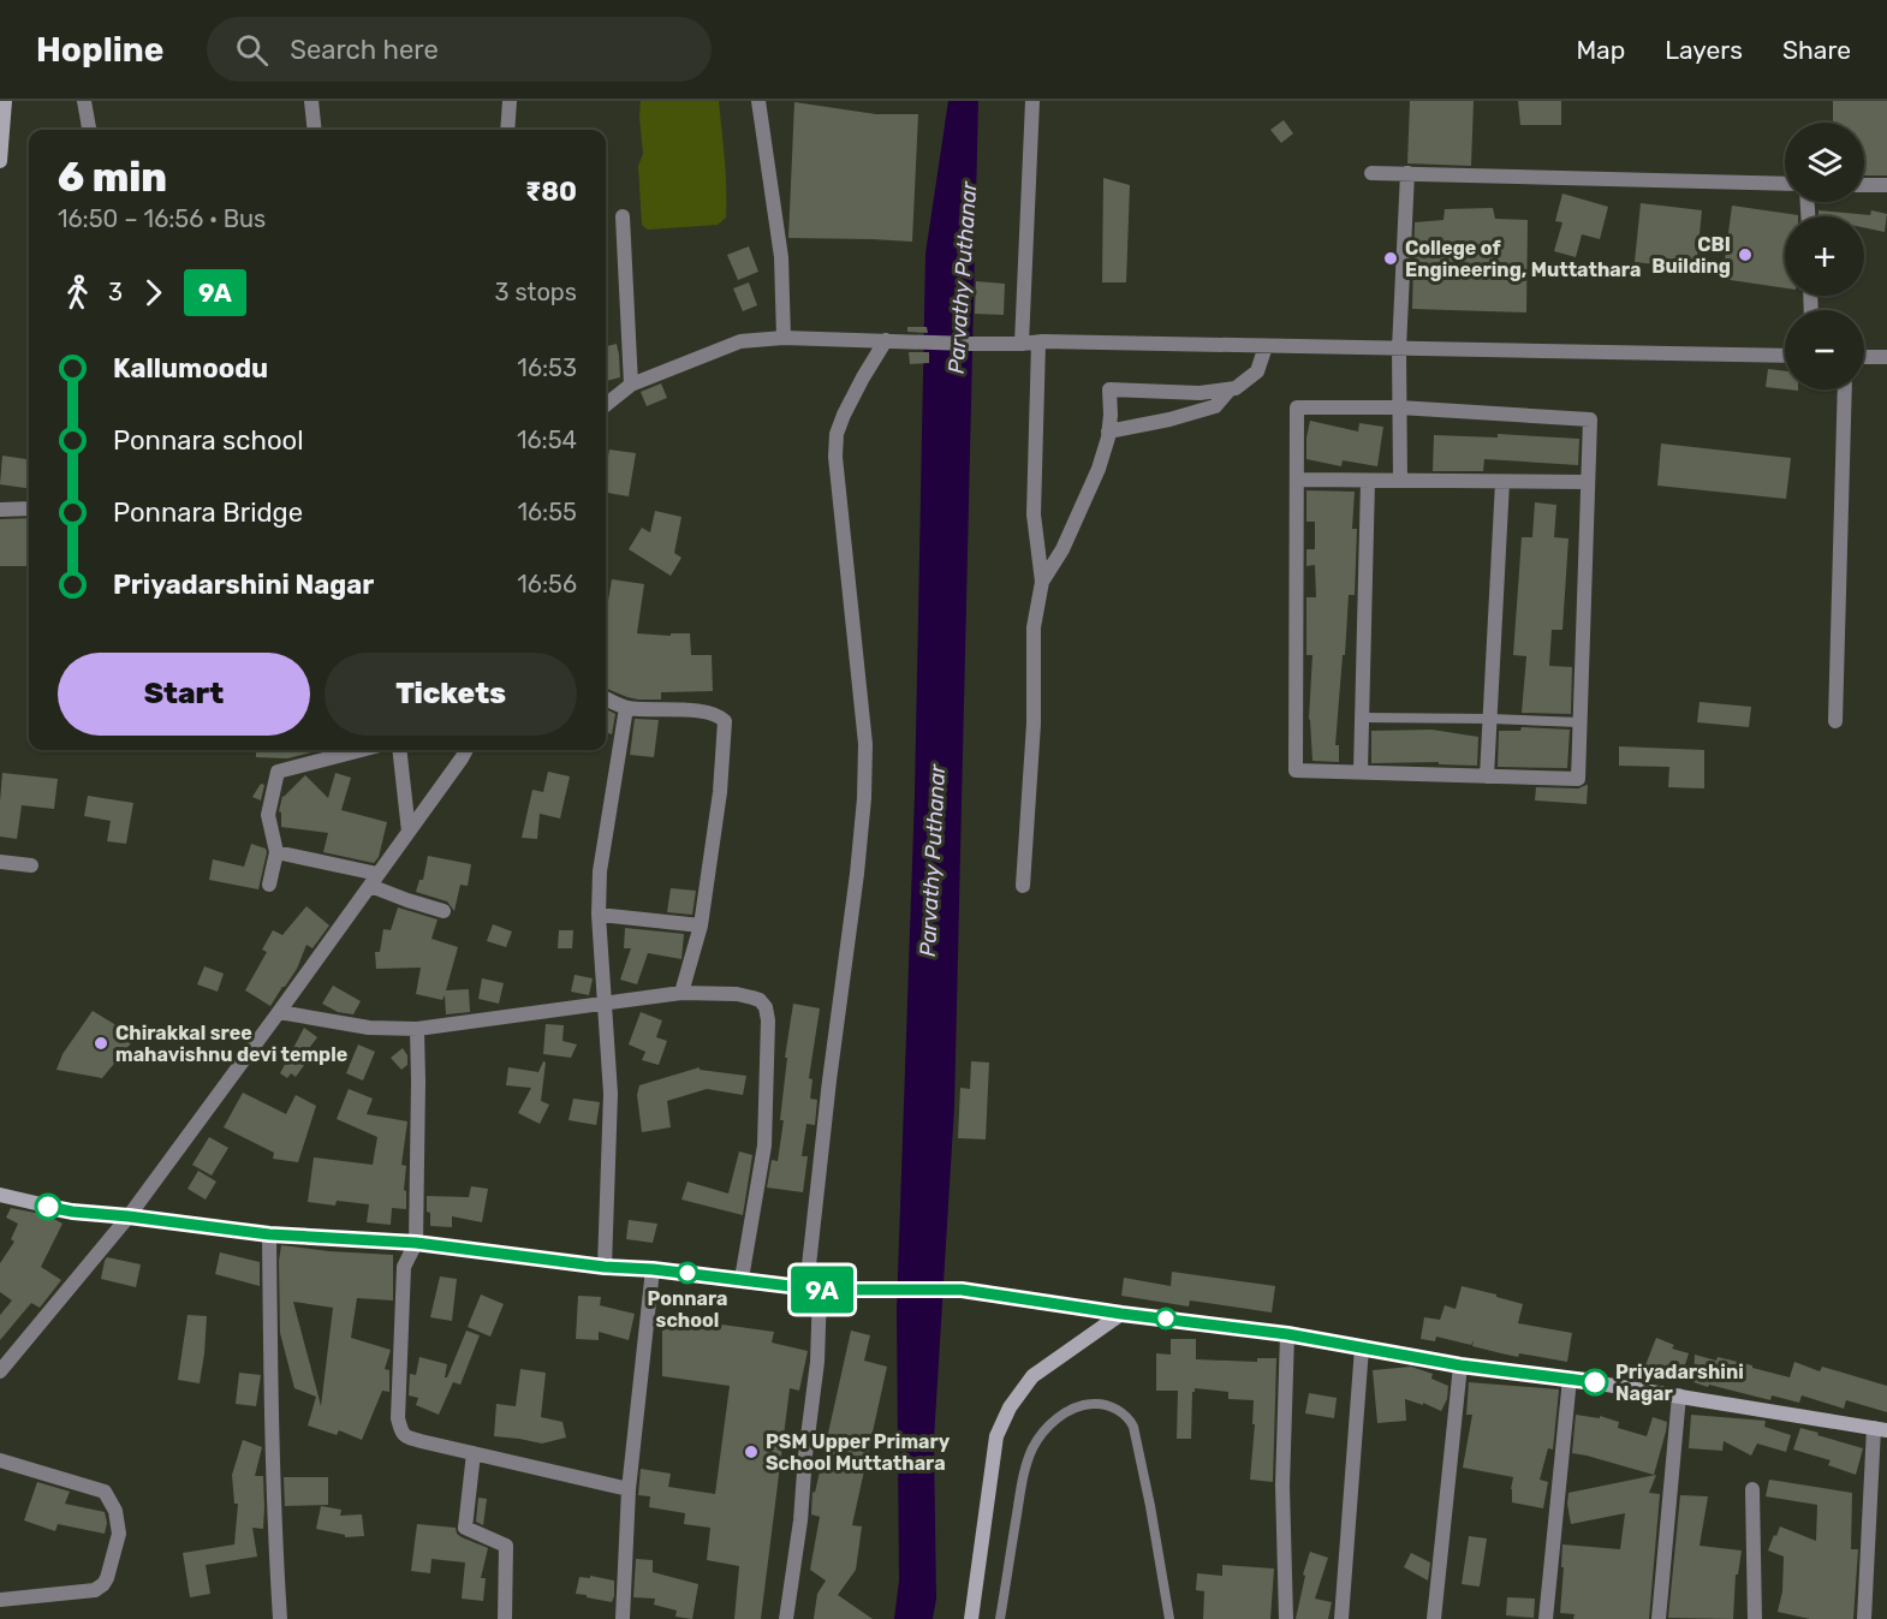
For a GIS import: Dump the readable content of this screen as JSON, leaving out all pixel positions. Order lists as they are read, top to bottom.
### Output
{
  "water": ["Parvathy Puthanar"],
  "places": [
    "CBI Building",
    "College of Engineering, Muttathara",
    "Chirakkal sree mahavishnu devi temple",
    "Ponnara school",
    "Priyadarshini Nagar",
    "PSM Upper Primary School Muttathara"
  ],
  "lines": ["bus line 9A"],
  "page": {
    "header": "Hopline",
    "search": "Search here",
    "nav": ["Map", "Layers", "Share"],
    "on_map": "9A",
    "map_buttons": ["+", "−"],
    "heading": ["6 min", "16:50 – 16:56 · Bus", "₹80"],
    "legs": ["3", "9A", "3 stops"],
    "list": [
      {
        "name": "Kallumoodu",
        "value": "16:53"
      },
      {
        "name": "Ponnara school",
        "value": "16:54"
      },
      {
        "name": "Ponnara Bridge",
        "value": "16:55"
      },
      {
        "name": "Priyadarshini Nagar",
        "value": "16:56"
      }
    ],
    "buttons": ["Start", "Tickets"]
  }
}
